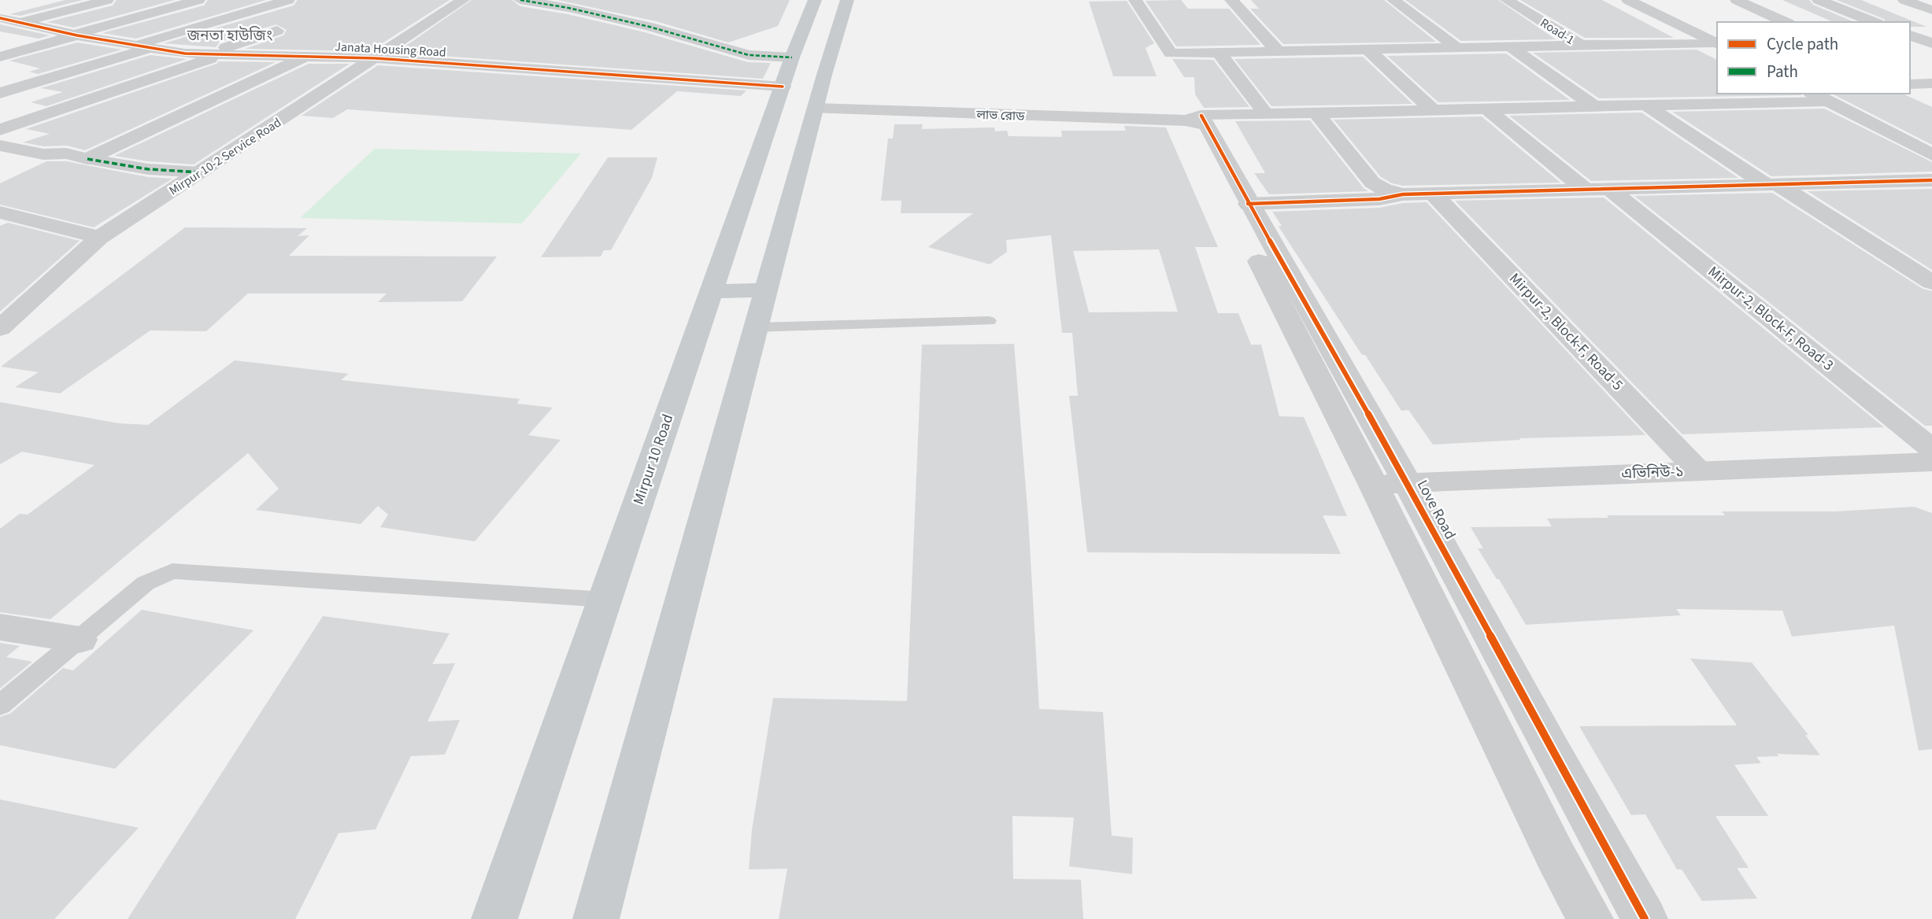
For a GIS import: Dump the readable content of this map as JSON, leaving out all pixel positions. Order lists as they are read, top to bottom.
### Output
{
  "streets": {
    "main road": ["Mirpur 10 Road"],
    "street": [
      "Road-1",
      "Janata Housing Road",
      "লাভ রোড",
      "Mirpur 10-2 Service Road",
      "Mirpur-2, Block-F, Road-3",
      "Mirpur-2, Block-F, Road-5",
      "এভিনিউ-১",
      "Love Road"
    ]
  },
  "crossings": [
    ["Janata Housing Road", "Mirpur 10-2 Service Road"],
    ["Janata Housing Road", "Mirpur 10 Road"],
    ["লাভ রোড", "Mirpur-2, Block-F, Road-3"],
    ["লাভ রোড", "Love Road"],
    ["Mirpur-2, Block-F, Road-5", "এভিনিউ-১"],
    ["এভিনিউ-১", "Love Road"]
  ],
  "districts": ["জনতা হাউজিং"],
  "legend": ["Cycle path", "Path"]
}
